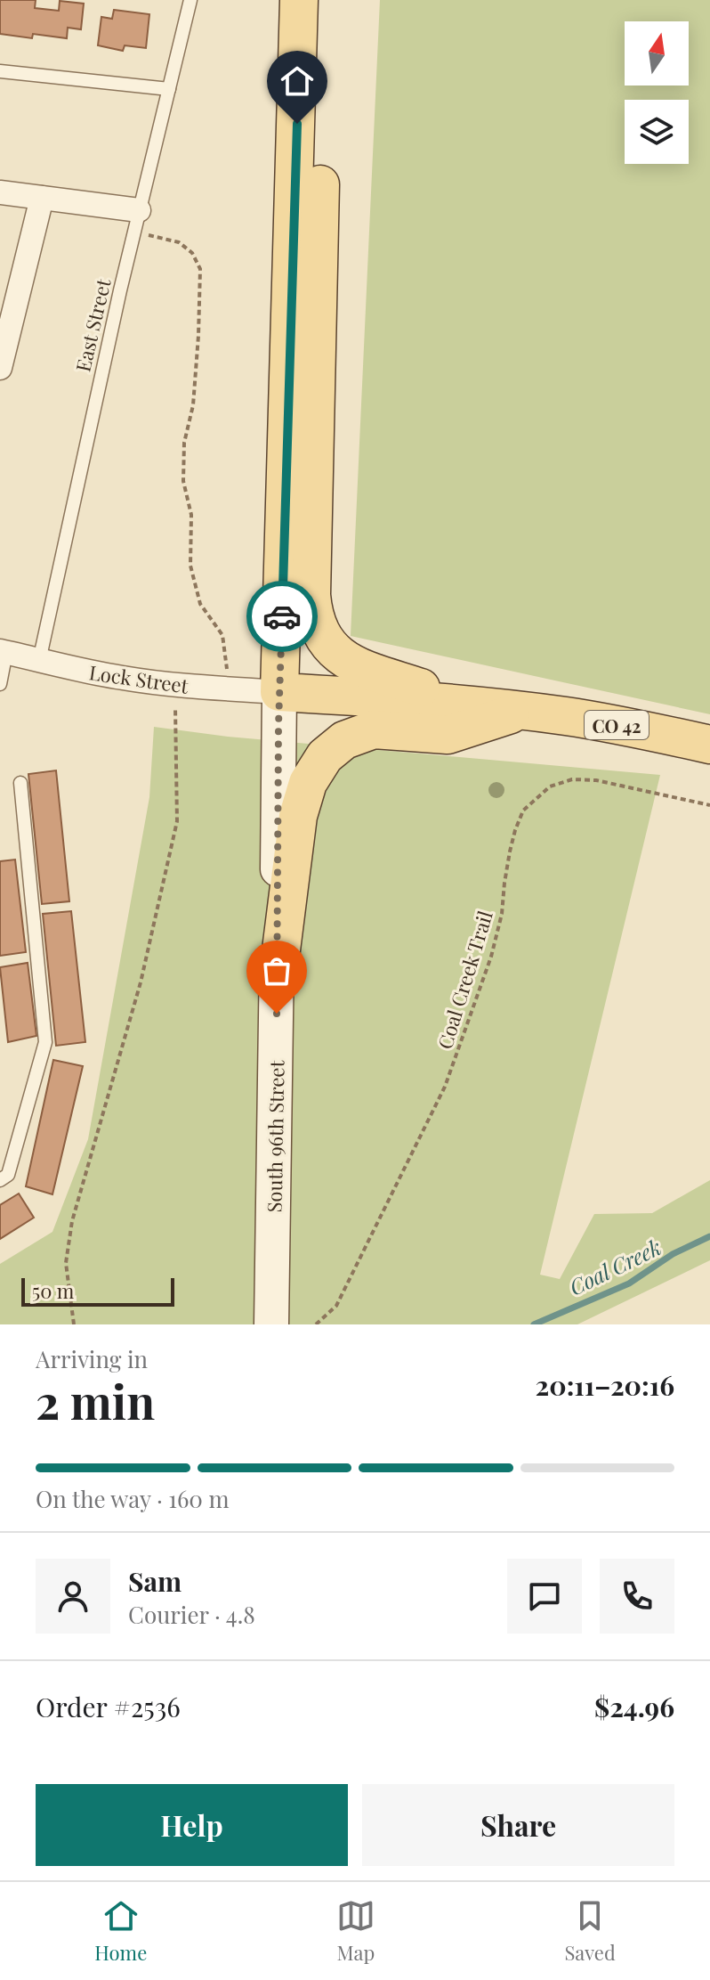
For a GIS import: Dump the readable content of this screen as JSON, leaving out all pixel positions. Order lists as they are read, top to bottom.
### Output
{
  "streets": {
    "main road": ["CO 42", "South 96th Street"],
    "street": ["Lock Street"],
    "lane": ["East Street"],
    "path": ["Coal Creek Trail"]
  },
  "crossings": [
    ["East Street", "Lock Street"],
    ["Lock Street", "CO 42"],
    ["Lock Street", "South 96th Street"],
    ["CO 42", "South 96th Street"]
  ],
  "water": ["Coal Creek"],
  "scale_bar": "50 m",
  "north": "top",
  "page": {
    "scale": "50 m",
    "heading": ["2 min", "Arriving in", "20:11–20:16"],
    "panel": [
      "Sam",
      "Courier · 4.8",
      "Order #2536",
      "$24.96"
    ],
    "bar": "On the way · 160 m",
    "buttons": ["Help", "Share"],
    "tabs": ["Home", "Map", "Saved"]
  }
}
